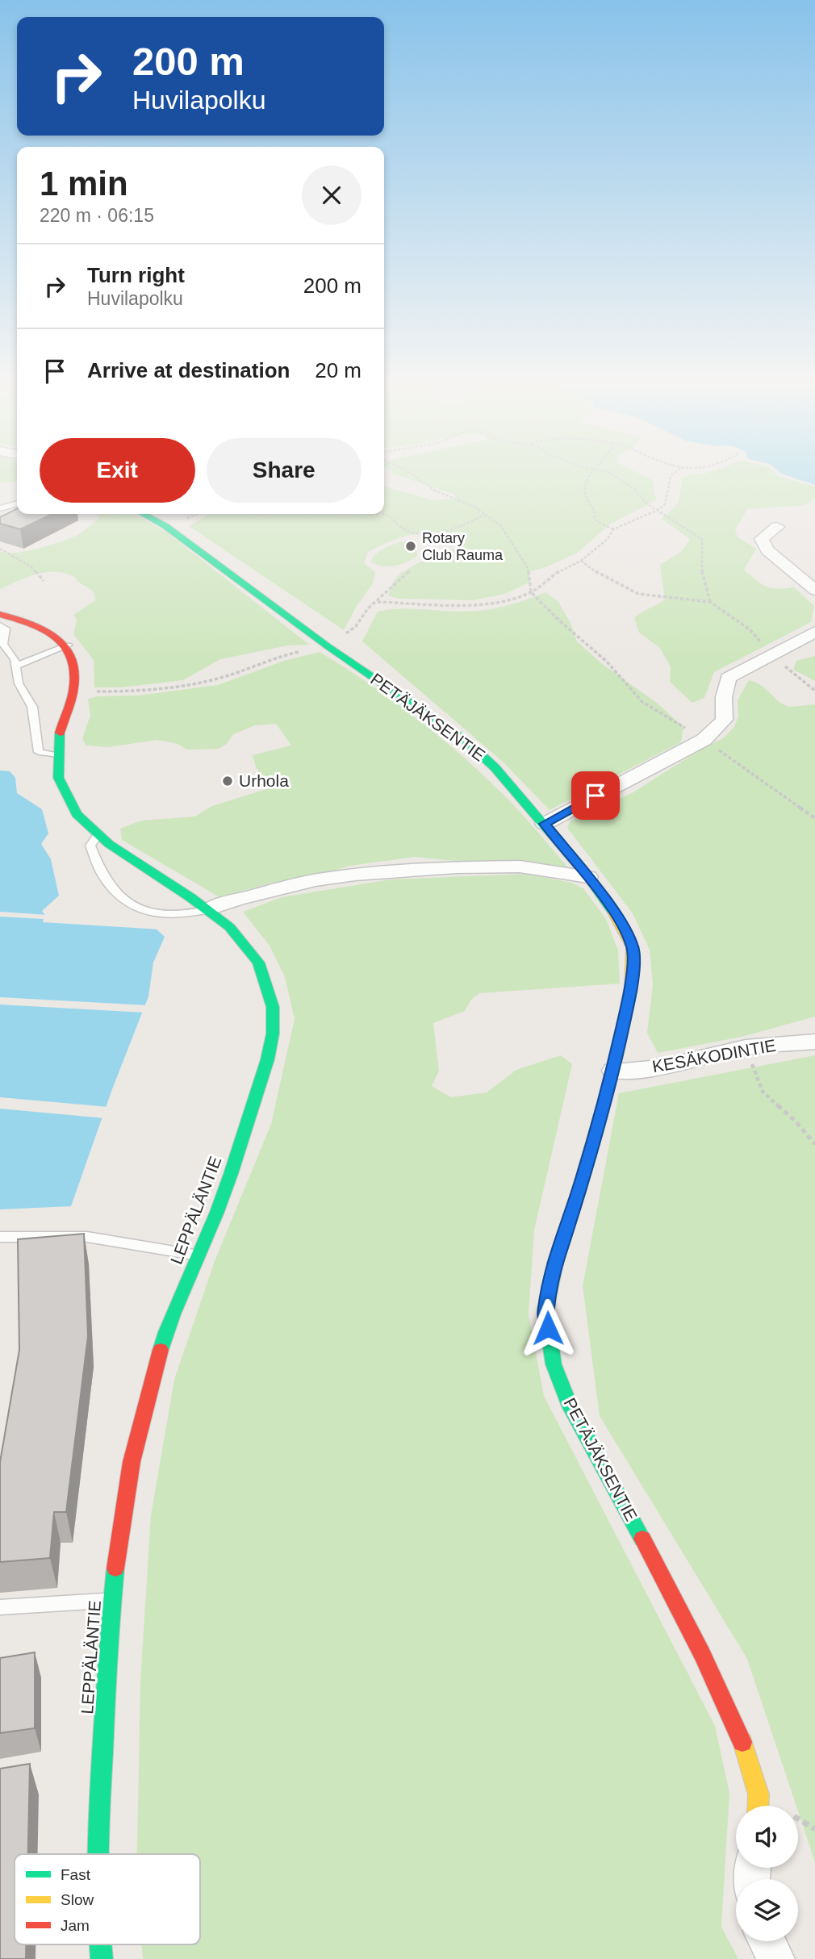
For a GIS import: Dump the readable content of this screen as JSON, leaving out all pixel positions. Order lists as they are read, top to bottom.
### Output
{
  "streets": {
    "street": ["PETÄJÄKSENTIE", "KESÄKODINTIE", "LEPPÄLÄNTIE"]
  },
  "crossings": [
    ["PETÄJÄKSENTIE", "KESÄKODINTIE"]
  ],
  "places": ["Rotary Club Rauma", "Urhola"],
  "legend": ["Fast", "Slow", "Jam"],
  "page": {
    "turn": ["200 m", "Huvilapolku"],
    "heading": ["1 min", "220 m · 06:15"],
    "list": [
      {
        "name": "Turn right",
        "note": "Huvilapolku",
        "value": "200 m"
      },
      {
        "name": "Arrive at destination",
        "value": "20 m"
      }
    ],
    "buttons": ["Exit", "Share"]
  }
}
